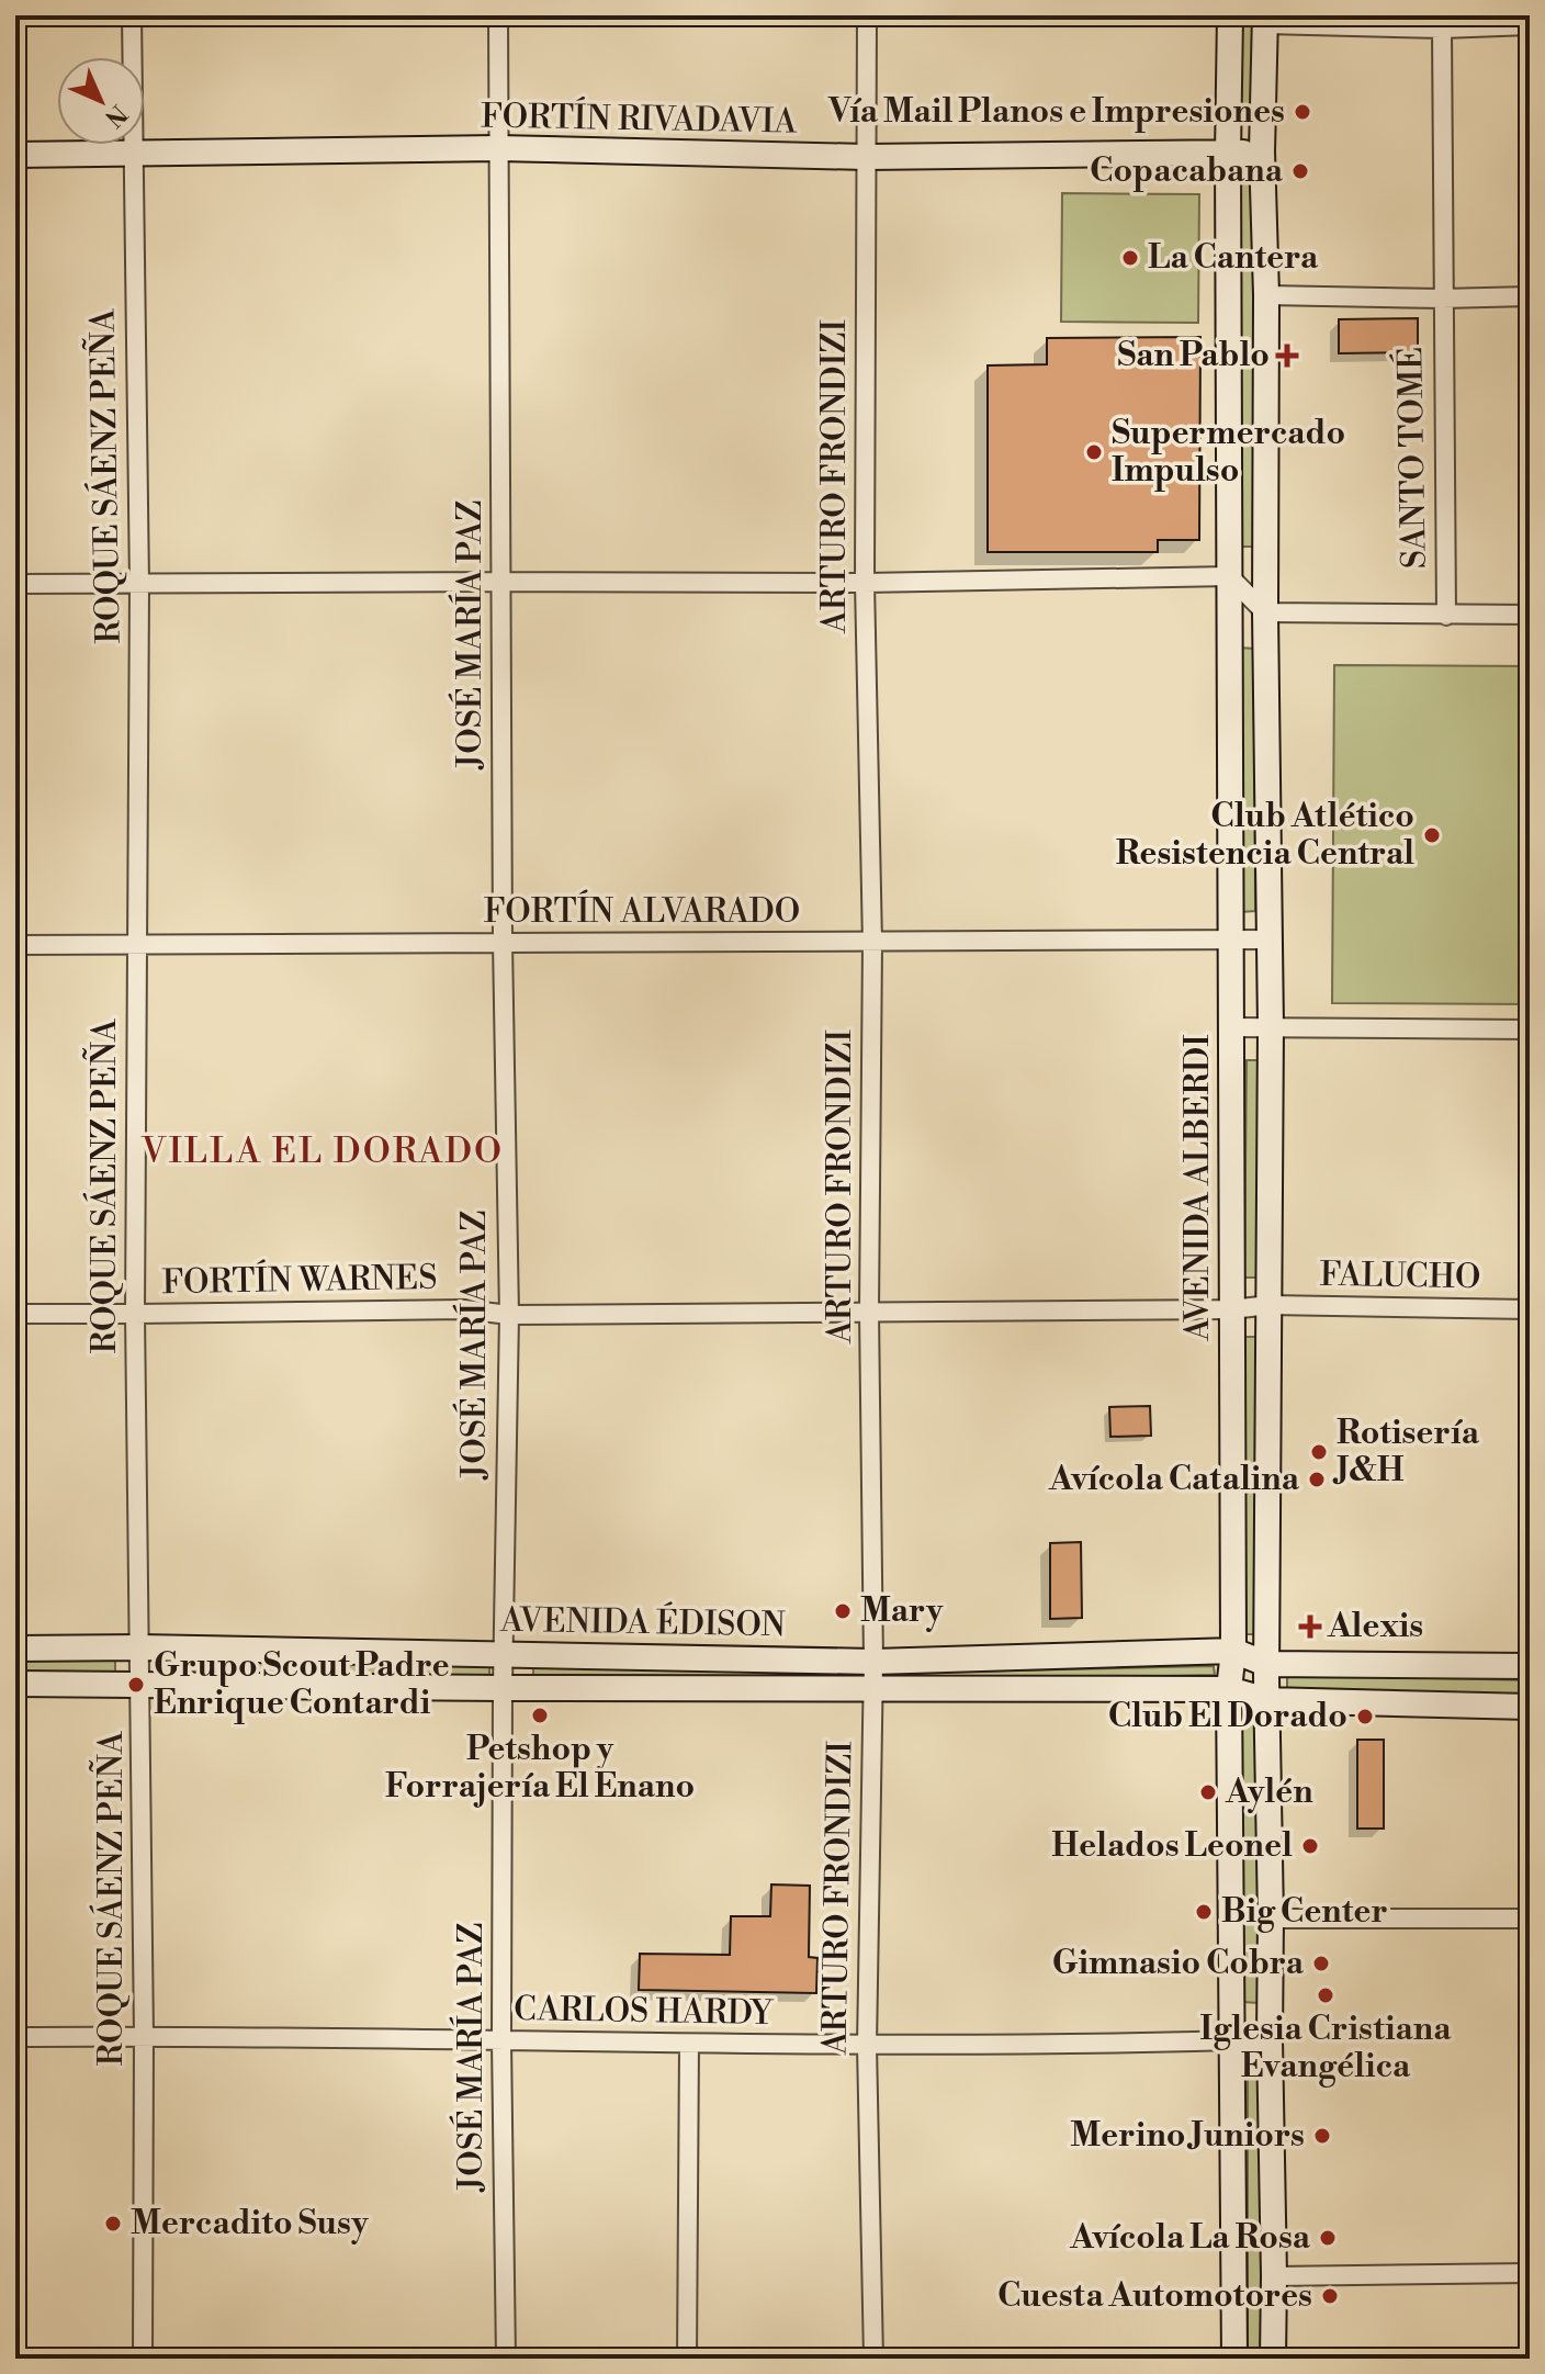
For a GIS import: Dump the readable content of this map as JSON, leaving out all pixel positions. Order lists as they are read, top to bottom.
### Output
{
  "streets": {
    "main road": ["FORTÍN RIVADAVIA", "AVENIDA ALBERDI", "AVENIDA ÉDISON"],
    "street": [
      "SANTO TOMÉ",
      "ROQUE SÁENZ PEÑA",
      "ARTURO FRONDIZI",
      "JOSÉ MARÍA PAZ",
      "FORTÍN ALVARADO",
      "FALUCHO",
      "FORTÍN WARNES",
      "CARLOS HARDY"
    ]
  },
  "crossings": [
    ["FORTÍN RIVADAVIA", "ROQUE SÁENZ PEÑA"],
    ["FORTÍN RIVADAVIA", "ARTURO FRONDIZI"],
    ["FORTÍN RIVADAVIA", "JOSÉ MARÍA PAZ"],
    ["FORTÍN RIVADAVIA", "AVENIDA ALBERDI"],
    ["ROQUE SÁENZ PEÑA", "FORTÍN ALVARADO"],
    ["ROQUE SÁENZ PEÑA", "FORTÍN WARNES"],
    ["ROQUE SÁENZ PEÑA", "AVENIDA ÉDISON"],
    ["ROQUE SÁENZ PEÑA", "CARLOS HARDY"],
    ["ARTURO FRONDIZI", "FORTÍN ALVARADO"],
    ["ARTURO FRONDIZI", "FORTÍN WARNES"],
    ["ARTURO FRONDIZI", "AVENIDA ÉDISON"],
    ["ARTURO FRONDIZI", "CARLOS HARDY"],
    ["JOSÉ MARÍA PAZ", "FORTÍN ALVARADO"],
    ["JOSÉ MARÍA PAZ", "FORTÍN WARNES"],
    ["JOSÉ MARÍA PAZ", "AVENIDA ÉDISON"],
    ["JOSÉ MARÍA PAZ", "CARLOS HARDY"],
    ["FORTÍN ALVARADO", "AVENIDA ALBERDI"],
    ["AVENIDA ALBERDI", "FORTÍN WARNES"],
    ["AVENIDA ALBERDI", "AVENIDA ÉDISON"],
    ["AVENIDA ALBERDI", "CARLOS HARDY"],
    ["FALUCHO", "FORTÍN WARNES"]
  ],
  "districts": ["VILLA EL DORADO"],
  "places": {
    "other": [
      "Vía Mail Planos e Impresiones",
      "Copacabana",
      "La Cantera",
      "Supermercado Impulso",
      "Club Atlético Resistencia Central",
      "Rotisería J&H",
      "Avícola Catalina",
      "Mary",
      "Grupo Scout Padre Enrique Contardi",
      "Petshop y Forrajería El Enano",
      "Club El Dorado",
      "Aylén",
      "Helados Leonel",
      "Big Center",
      "Gimnasio Cobra",
      "Iglesia Cristiana Evangélica",
      "Merino Juniors",
      "Mercadito Susy",
      "Avícola La Rosa",
      "Cuesta Automotores"
    ],
    "health": ["San Pablo", "Alexis"]
  },
  "north": "bottom right"
}
